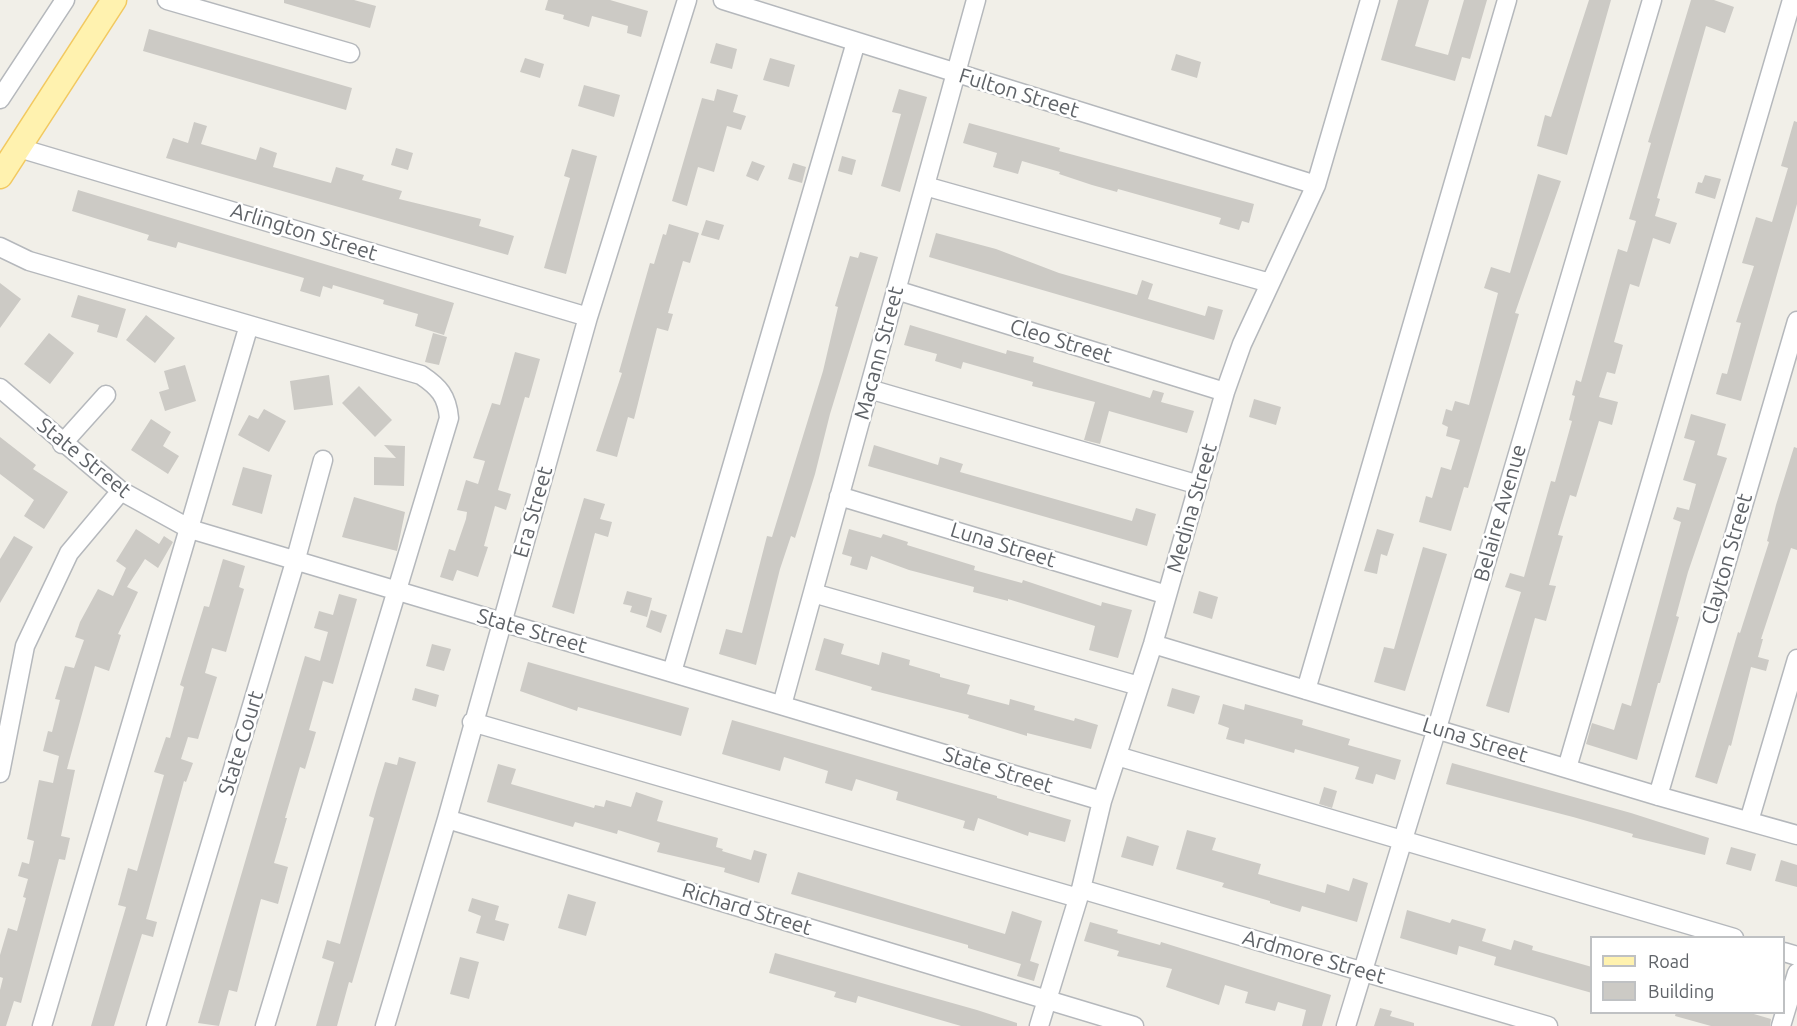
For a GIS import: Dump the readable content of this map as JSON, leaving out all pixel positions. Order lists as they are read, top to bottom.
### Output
{
  "streets": {
    "street": [
      "Fulton Street",
      "Arlington Street",
      "Cleo Street",
      "Macann Street",
      "State Street",
      "Medina Street",
      "Era Street",
      "Belaire Avenue",
      "Luna Street",
      "Clayton Street",
      "State Court",
      "Richard Street",
      "Ardmore Street"
    ]
  },
  "crossings": [
    ["Fulton Street", "Macann Street"],
    ["Fulton Street", "Medina Street"],
    ["Arlington Street", "Era Street"],
    ["Cleo Street", "Macann Street"],
    ["Cleo Street", "Medina Street"],
    ["Macann Street", "State Street"],
    ["Macann Street", "Luna Street"],
    ["State Street", "Medina Street"],
    ["State Street", "Era Street"],
    ["State Street", "State Court"],
    ["Medina Street", "Luna Street"],
    ["Medina Street", "Richard Street"],
    ["Medina Street", "Ardmore Street"],
    ["Era Street", "Richard Street"],
    ["Era Street", "Ardmore Street"],
    ["Belaire Avenue", "Luna Street"],
    ["Belaire Avenue", "Ardmore Street"],
    ["Luna Street", "Clayton Street"]
  ],
  "legend": ["Road", "Building"]
}
